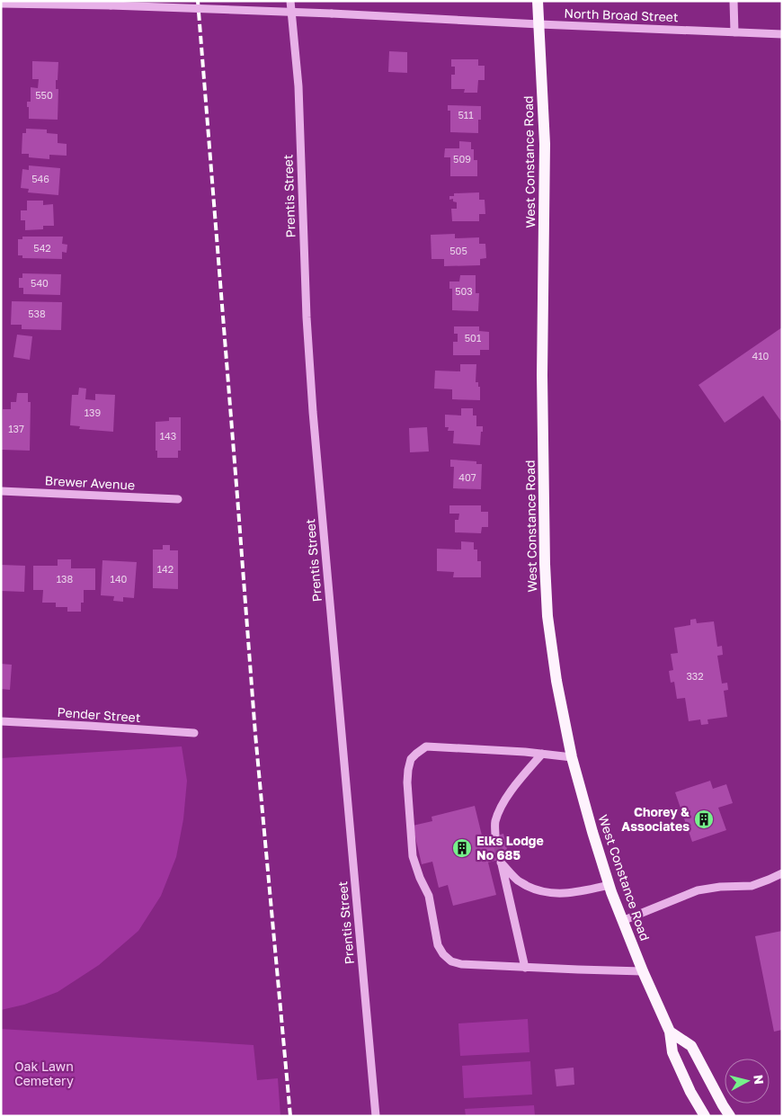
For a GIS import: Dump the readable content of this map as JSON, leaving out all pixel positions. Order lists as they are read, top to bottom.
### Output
{
  "streets": {
    "main road": ["West Constance Road"],
    "street": [
      "North Broad Street",
      "Prentis Street",
      "Brewer Avenue",
      "Pender Street"
    ]
  },
  "crossings": [
    ["North Broad Street", "West Constance Road"]
  ],
  "parks": ["Oak Lawn Cemetery"],
  "places": {
    "building": ["Chorey & Associates", "Elks Lodge No 685"]
  },
  "house_numbers": [
    "550",
    "511",
    "509",
    "546",
    "542",
    "505",
    "540",
    "503",
    "538",
    "501",
    "410",
    "139",
    "137",
    "143",
    "407",
    "142",
    "138",
    "140",
    "332"
  ],
  "north": "right"
}
